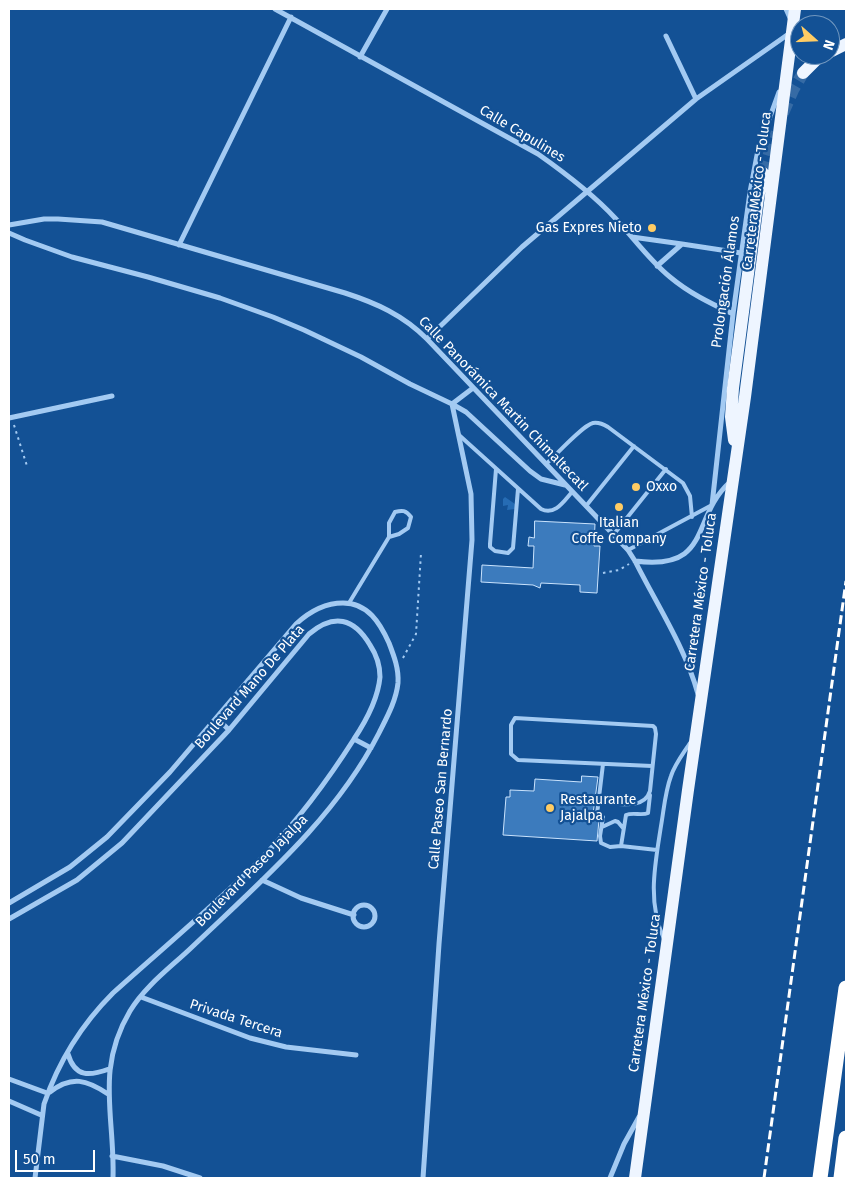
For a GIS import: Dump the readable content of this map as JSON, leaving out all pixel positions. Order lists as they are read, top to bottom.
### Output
{
  "streets": {
    "main road": ["Carretera México - Toluca"],
    "street": [
      "Calle Capulines",
      "Prolongación Álamos",
      "Calle Panorámica Martin Chimaltecatl",
      "Boulevard Mano De Plata",
      "Calle Paseo San Bernardo",
      "Boulevard Paseo Jajalpa",
      "Privada Tercera"
    ]
  },
  "crossings": [
    ["Calle Capulines", "Prolongación Álamos"],
    ["Carretera México - Toluca", "Prolongación Álamos"],
    ["Carretera México - Toluca", "Calle Panorámica Martin Chimaltecatl"],
    ["Prolongación Álamos", "Calle Panorámica Martin Chimaltecatl"],
    ["Boulevard Paseo Jajalpa", "Privada Tercera"]
  ],
  "places": [
    "Gas Expres Nieto",
    "Oxxo",
    "Italian Coffe Company",
    "Restaurante Jajalpa"
  ],
  "scale_bar": "50 m",
  "north": "right"
}
